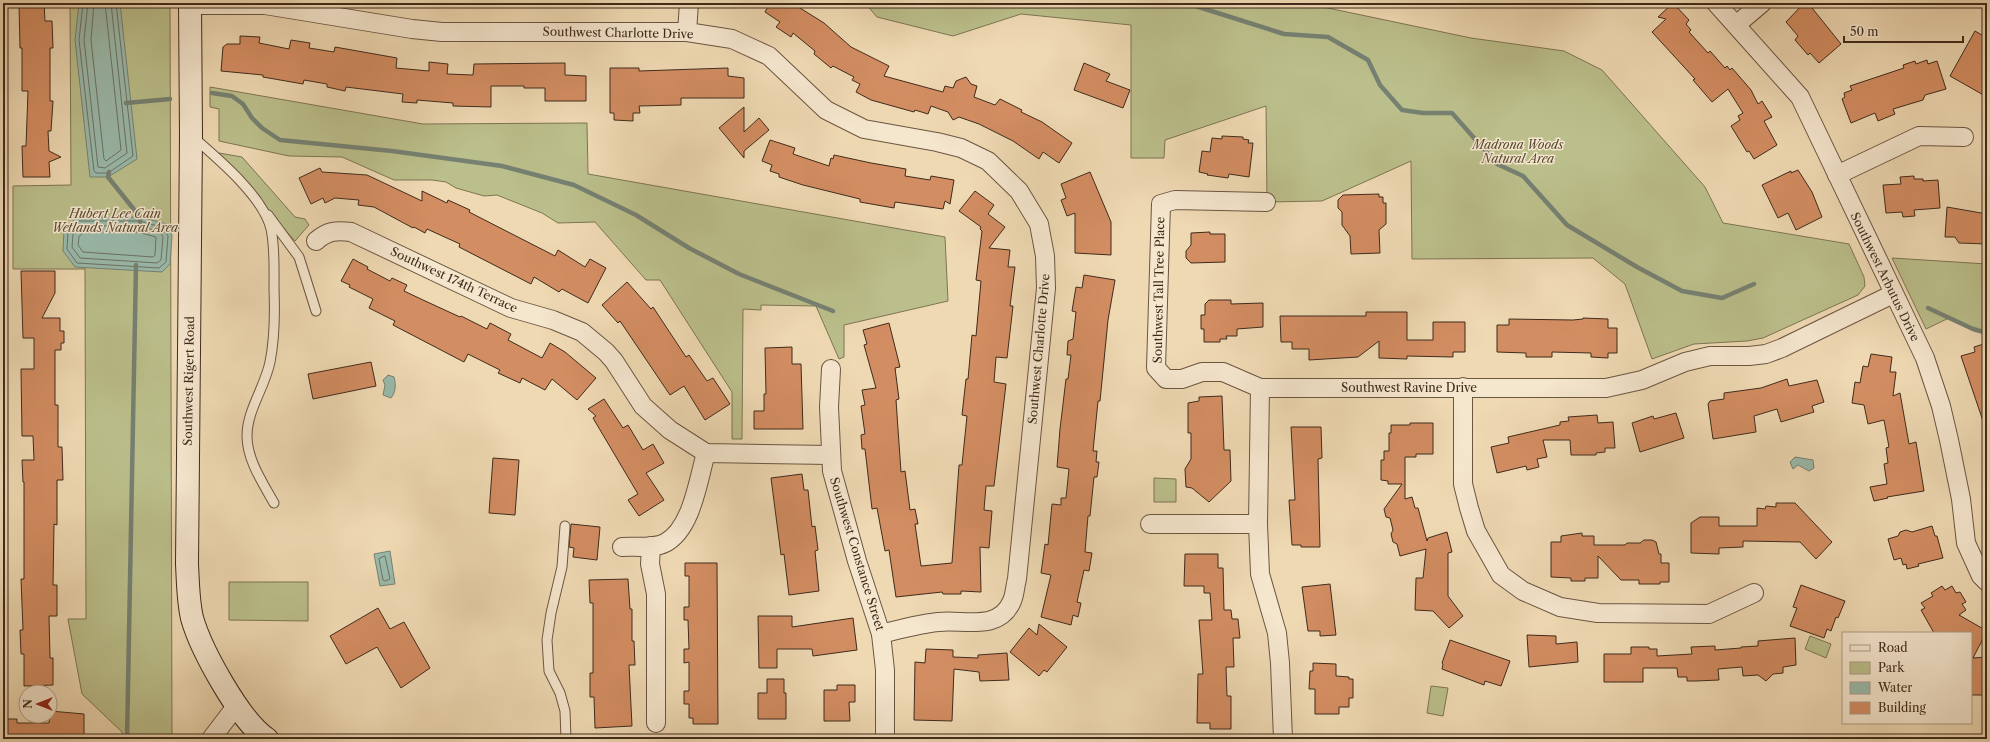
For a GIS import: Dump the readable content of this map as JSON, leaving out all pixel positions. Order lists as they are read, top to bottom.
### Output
{
  "streets": {
    "main road": ["Southwest Rigert Road"],
    "street": [
      "Southwest Charlotte Drive",
      "Southwest Arbutus Drive",
      "Southwest 174th Terrace",
      "Southwest Tall Tree Place",
      "Southwest Ravine Drive",
      "Southwest Constance Street"
    ]
  },
  "crossings": [
    ["Southwest Charlotte Drive", "Southwest Rigert Road"],
    ["Southwest Charlotte Drive", "Southwest Constance Street"],
    ["Southwest Arbutus Drive", "Southwest Ravine Drive"],
    ["Southwest Tall Tree Place", "Southwest Ravine Drive"]
  ],
  "parks": ["Madrona Woods Natural Area", "Hubert Lee Cain Wetlands Natural Area"],
  "legend": [
    "Road",
    "Park",
    "Water",
    "Building"
  ],
  "scale_bar": "50 m",
  "north": "left"
}
